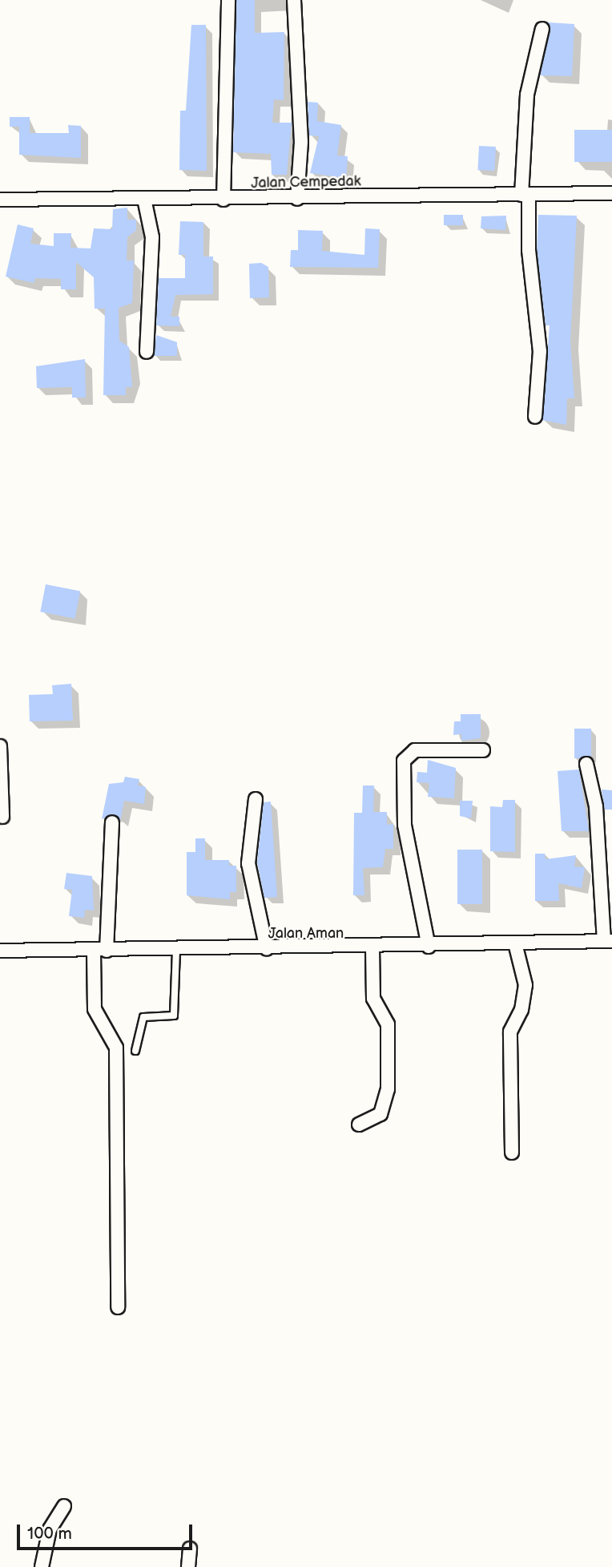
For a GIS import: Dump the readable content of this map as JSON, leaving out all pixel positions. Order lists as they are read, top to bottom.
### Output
{
  "streets": {
    "street": ["Jalan Cempedak", "Jalan Aman"]
  },
  "scale_bar": "100 m"
}
